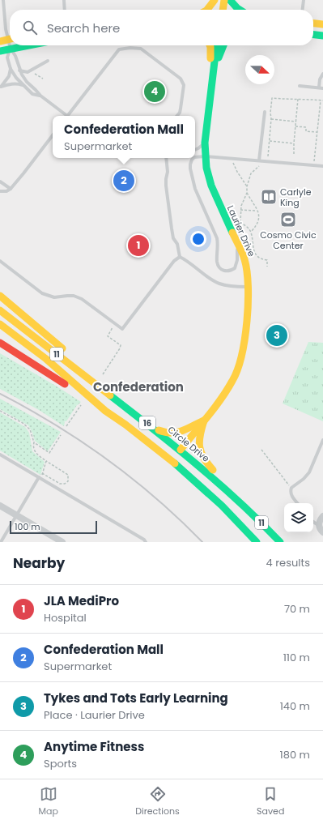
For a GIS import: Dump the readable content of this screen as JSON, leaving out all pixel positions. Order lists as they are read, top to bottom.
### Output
{
  "streets": {
    "main road": [
      "Laurier Drive",
      "11",
      "16",
      "Circle Drive"
    ]
  },
  "crossings": [
    ["Laurier Drive", "16"],
    ["Laurier Drive", "Circle Drive"],
    ["16", "Circle Drive"]
  ],
  "districts": ["Confederation"],
  "places": {
    "library": ["Carlyle King"],
    "sports": ["Cosmo Civic Center"]
  },
  "scale_bar": "100 m",
  "north": "right",
  "page": {
    "search": "Search here",
    "pins": [
      "4",
      "2",
      "1",
      "3"
    ],
    "popup": ["Confederation Mall", "Supermarket"],
    "scale": "100 m",
    "heading": ["Nearby", "4 results"],
    "list": [
      {
        "mark": "1",
        "name": "JLA MediPro",
        "note": "Hospital",
        "value": "70 m"
      },
      {
        "mark": "2",
        "name": "Confederation Mall",
        "note": "Supermarket",
        "value": "110 m"
      },
      {
        "mark": "3",
        "name": "Tykes and Tots Early Learning",
        "note": "Place · Laurier Drive",
        "value": "140 m"
      },
      {
        "mark": "4",
        "name": "Anytime Fitness",
        "note": "Sports",
        "value": "180 m"
      }
    ],
    "nav": ["Map", "Directions", "Saved"]
  }
}
